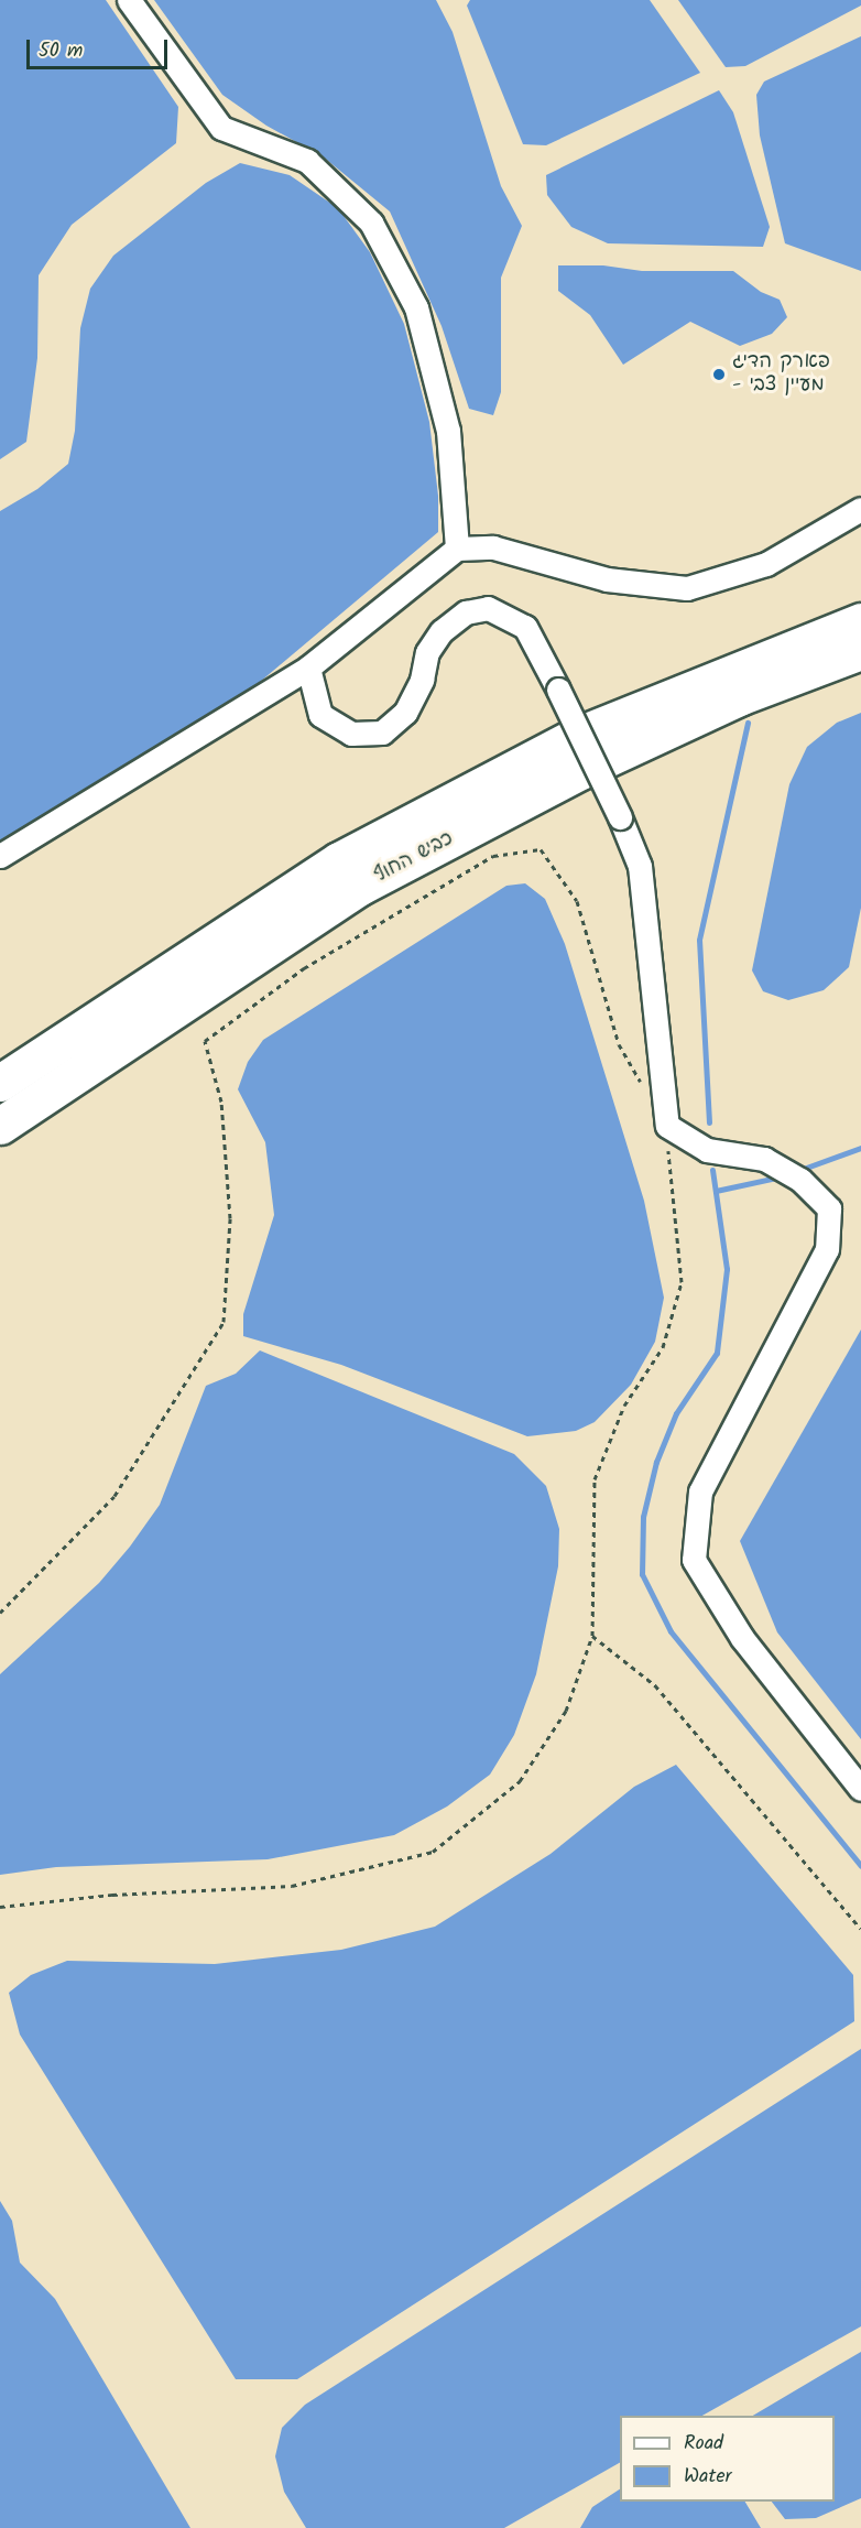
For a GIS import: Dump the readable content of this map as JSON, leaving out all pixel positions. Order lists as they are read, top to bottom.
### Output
{
  "streets": {
    "highway": ["כביש החוף"]
  },
  "places": ["פארק הדיג - מעיין צבי"],
  "legend": ["Road", "Water"],
  "scale_bar": "50 m"
}
